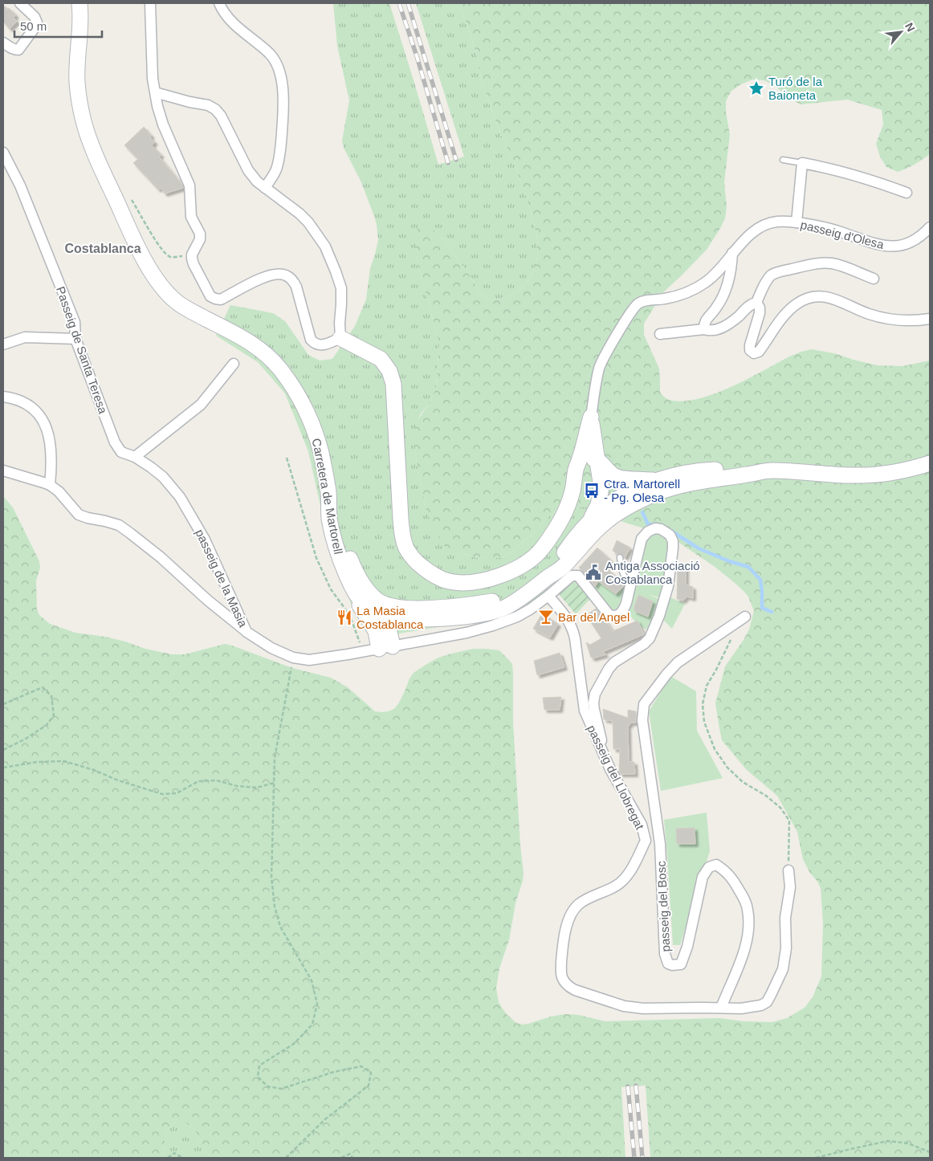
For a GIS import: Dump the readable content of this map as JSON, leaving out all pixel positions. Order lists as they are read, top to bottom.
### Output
{
  "streets": {
    "main road": ["Carretera de Martorell"],
    "street": [
      "passeig d'Olesa",
      "Passeig de Santa Teresa",
      "passeig de la Masia",
      "passeig del Llobregat",
      "passeig del Bosc"
    ]
  },
  "crossings": [
    ["Passeig de Santa Teresa", "passeig de la Masia"],
    ["passeig del Llobregat", "passeig del Bosc"]
  ],
  "districts": ["Costablanca"],
  "places": {
    "place": ["Turó de la Baioneta"],
    "bus stop": ["Ctra. Martorell - Pg. Olesa"],
    "public building": ["Antiga Associació Costablanca"],
    "bar": ["Bar del Angel"],
    "restaurant": ["La Masia Costablanca"]
  },
  "scale_bar": "50 m",
  "north": "top right"
}
